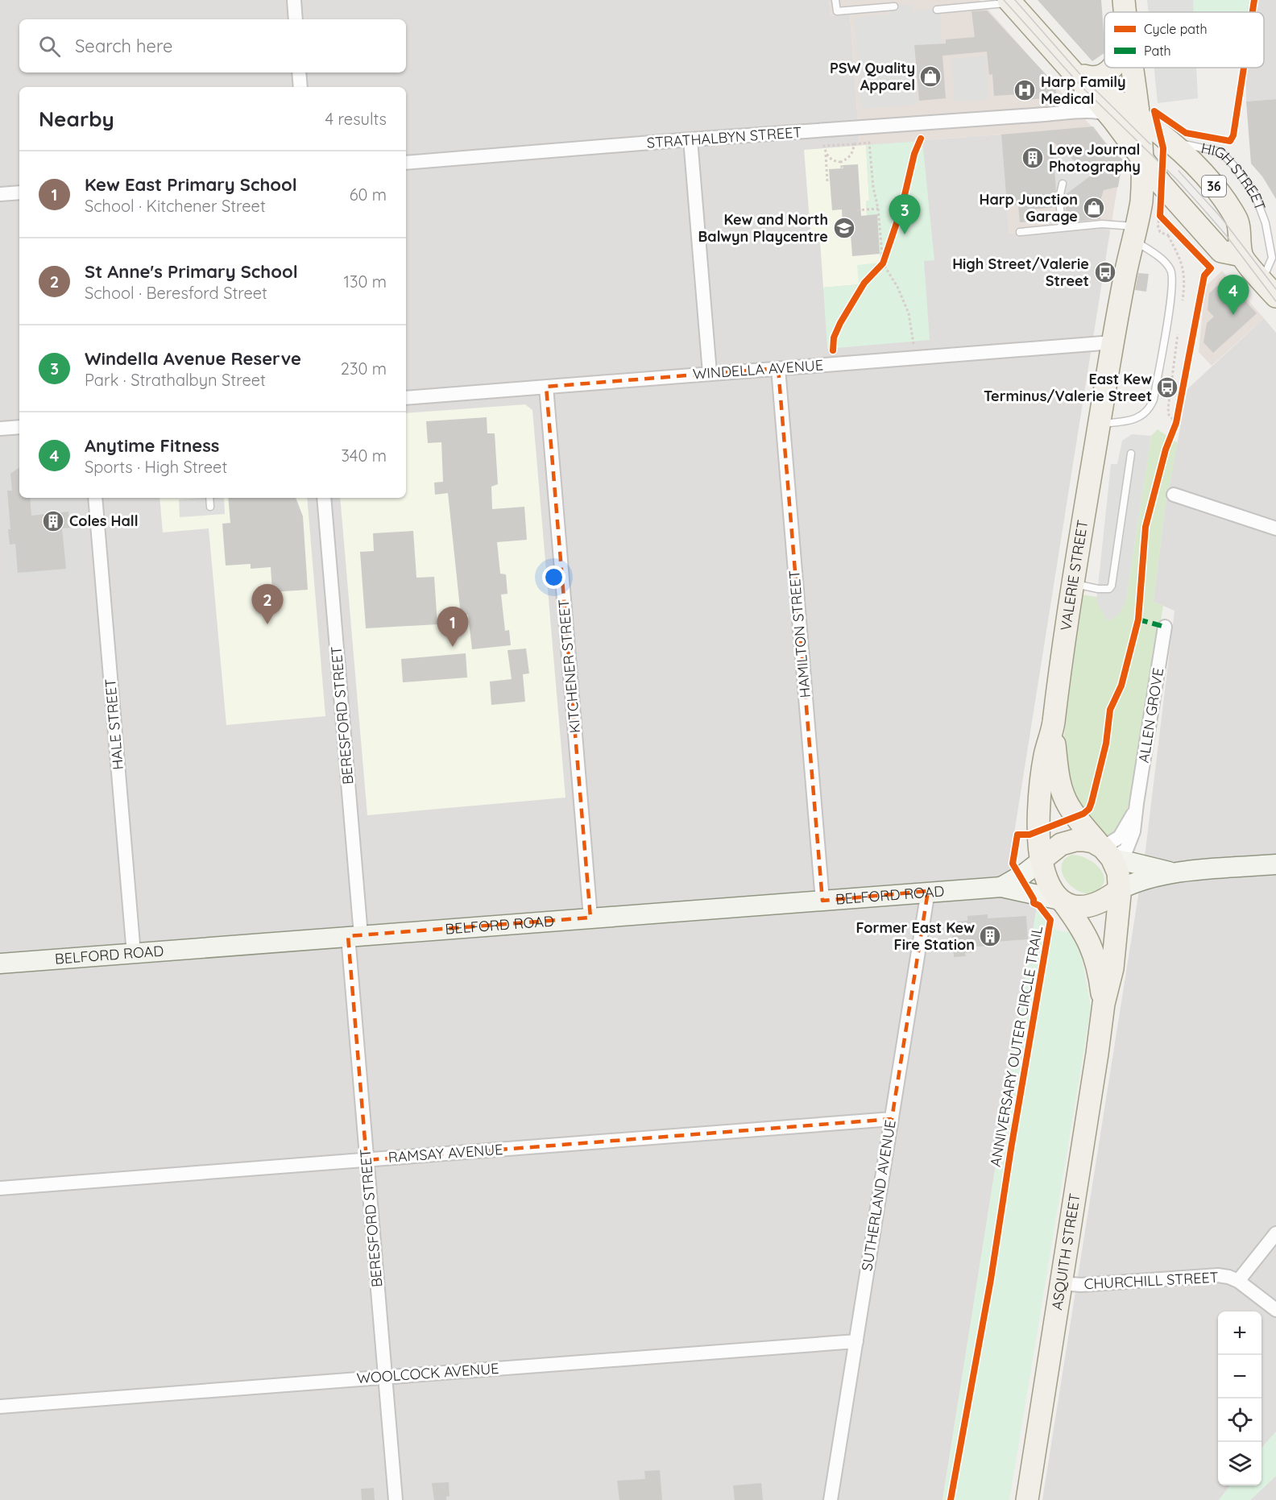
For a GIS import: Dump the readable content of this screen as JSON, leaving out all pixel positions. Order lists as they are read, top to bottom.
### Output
{
  "streets": {
    "main road": [
      "HIGH STREET",
      "36",
      "VALERIE STREET",
      "ASQUITH STREET"
    ],
    "street": [
      "STRATHALBYN STREET",
      "WINDELLA AVENUE",
      "HAMILTON STREET",
      "KITCHENER STREET",
      "BERESFORD STREET",
      "ALLEN GROVE",
      "HALE STREET",
      "BELFORD ROAD",
      "RAMSAY AVENUE",
      "SUTHERLAND AVENUE",
      "CHURCHILL STREET",
      "WOOLCOCK AVENUE"
    ],
    "cycle path": ["ANNIVERSARY OUTER CIRCLE TRAIL"]
  },
  "crossings": [
    ["STRATHALBYN STREET", "HIGH STREET"],
    ["HIGH STREET", "VALERIE STREET"],
    ["WINDELLA AVENUE", "VALERIE STREET"],
    ["WINDELLA AVENUE", "HAMILTON STREET"],
    ["WINDELLA AVENUE", "KITCHENER STREET"],
    ["VALERIE STREET", "ALLEN GROVE"],
    ["VALERIE STREET", "BELFORD ROAD"],
    ["VALERIE STREET", "ASQUITH STREET"],
    ["HAMILTON STREET", "BELFORD ROAD"],
    ["KITCHENER STREET", "BELFORD ROAD"],
    ["BERESFORD STREET", "BELFORD ROAD"],
    ["BERESFORD STREET", "RAMSAY AVENUE"],
    ["BERESFORD STREET", "WOOLCOCK AVENUE"],
    ["ALLEN GROVE", "BELFORD ROAD"],
    ["ALLEN GROVE", "ASQUITH STREET"],
    ["HALE STREET", "BELFORD ROAD"],
    ["BELFORD ROAD", "SUTHERLAND AVENUE"],
    ["BELFORD ROAD", "ASQUITH STREET"],
    ["RAMSAY AVENUE", "SUTHERLAND AVENUE"],
    ["SUTHERLAND AVENUE", "WOOLCOCK AVENUE"],
    ["ASQUITH STREET", "CHURCHILL STREET"]
  ],
  "places": {
    "shop": ["PSW Quality Apparel", "Harp Junction Garage"],
    "hospital": ["Harp Family Medical"],
    "building": ["Love Journal Photography", "Coles Hall", "Former East Kew Fire Station"],
    "school or university": ["Kew and North Balwyn Playcentre"],
    "bus stop": ["High Street/Valerie Street", "East Kew Terminus/Valerie Street"]
  },
  "legend": ["Cycle path", "Path"],
  "page": {
    "search": "Search here",
    "heading": ["Nearby", "4 results"],
    "list": [
      {
        "mark": "1",
        "name": "Kew East Primary School",
        "note": "School · Kitchener Street",
        "value": "60 m"
      },
      {
        "mark": "2",
        "name": "St Anne's Primary School",
        "note": "School · Beresford Street",
        "value": "130 m"
      },
      {
        "mark": "3",
        "name": "Windella Avenue Reserve",
        "note": "Park · Strathalbyn Street",
        "value": "230 m"
      },
      {
        "mark": "4",
        "name": "Anytime Fitness",
        "note": "Sports · High Street",
        "value": "340 m"
      }
    ],
    "pins": [
      "3",
      "4",
      "2",
      "1"
    ],
    "map_buttons": ["+", "−"]
  }
}
